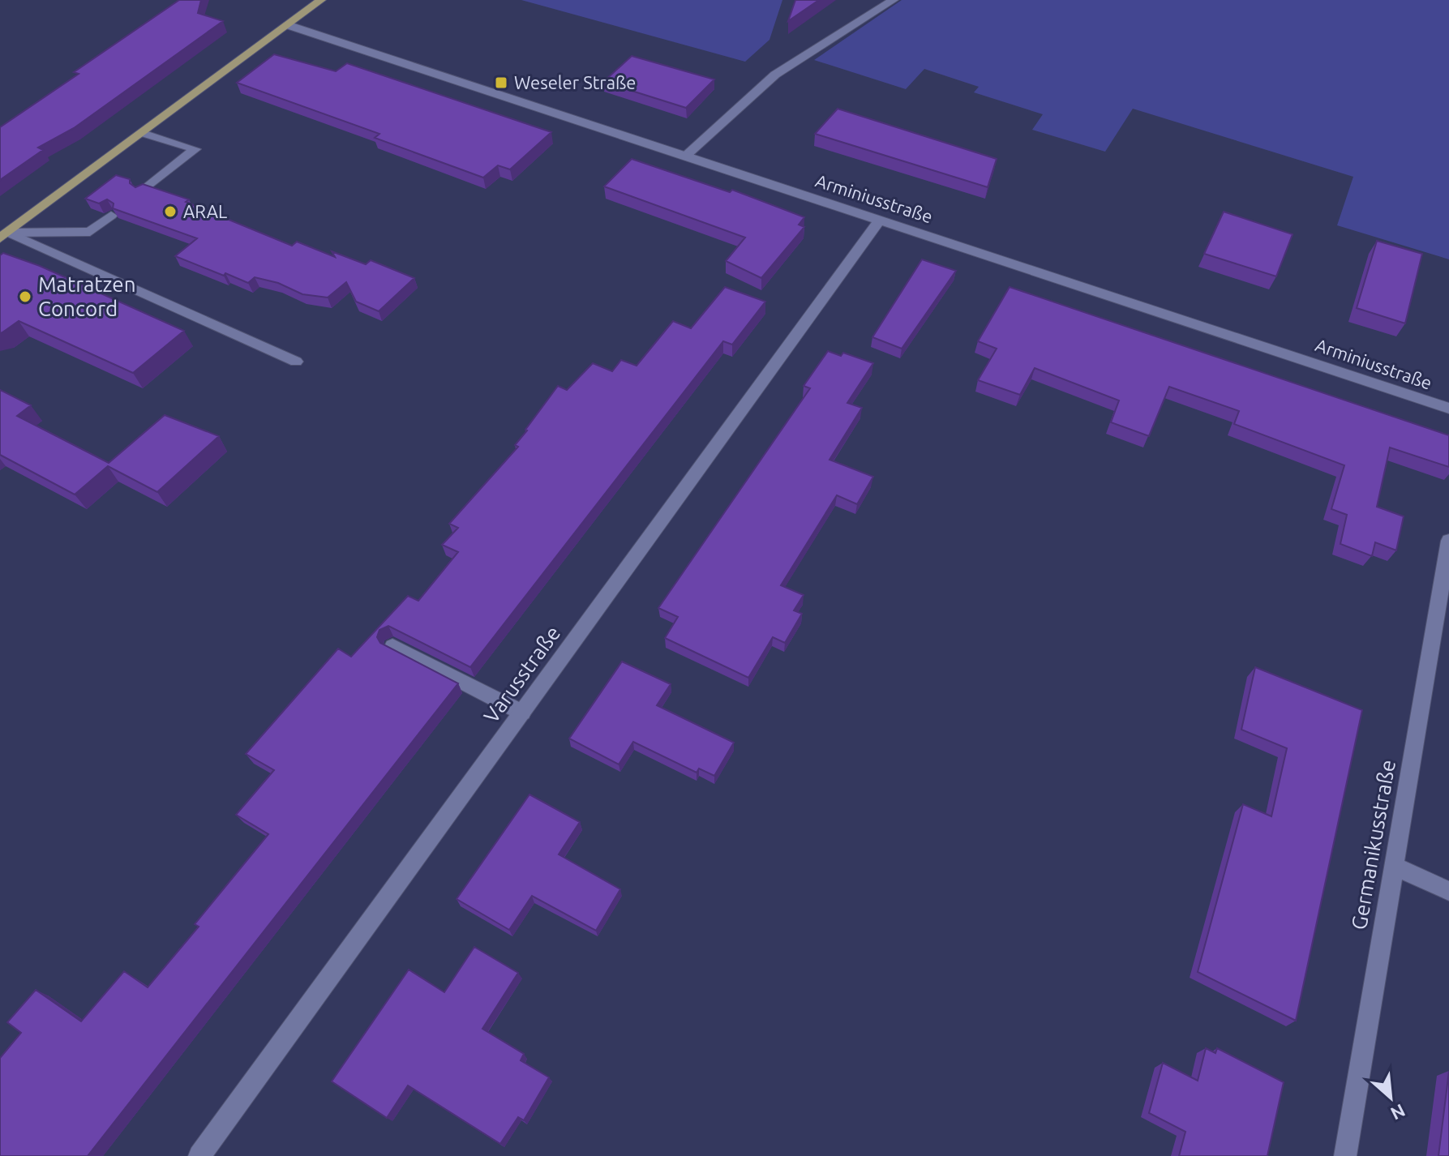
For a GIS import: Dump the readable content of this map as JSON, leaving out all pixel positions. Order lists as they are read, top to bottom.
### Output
{
  "streets": {
    "street": ["Arminiusstraße", "Varusstraße", "Germanikusstraße"]
  },
  "crossings": [
    ["Arminiusstraße", "Varusstraße"]
  ],
  "places": {
    "transit": ["Weseler Straße"],
    "other": ["ARAL", "Matratzen Concord"]
  },
  "north": "bottom right"
}
